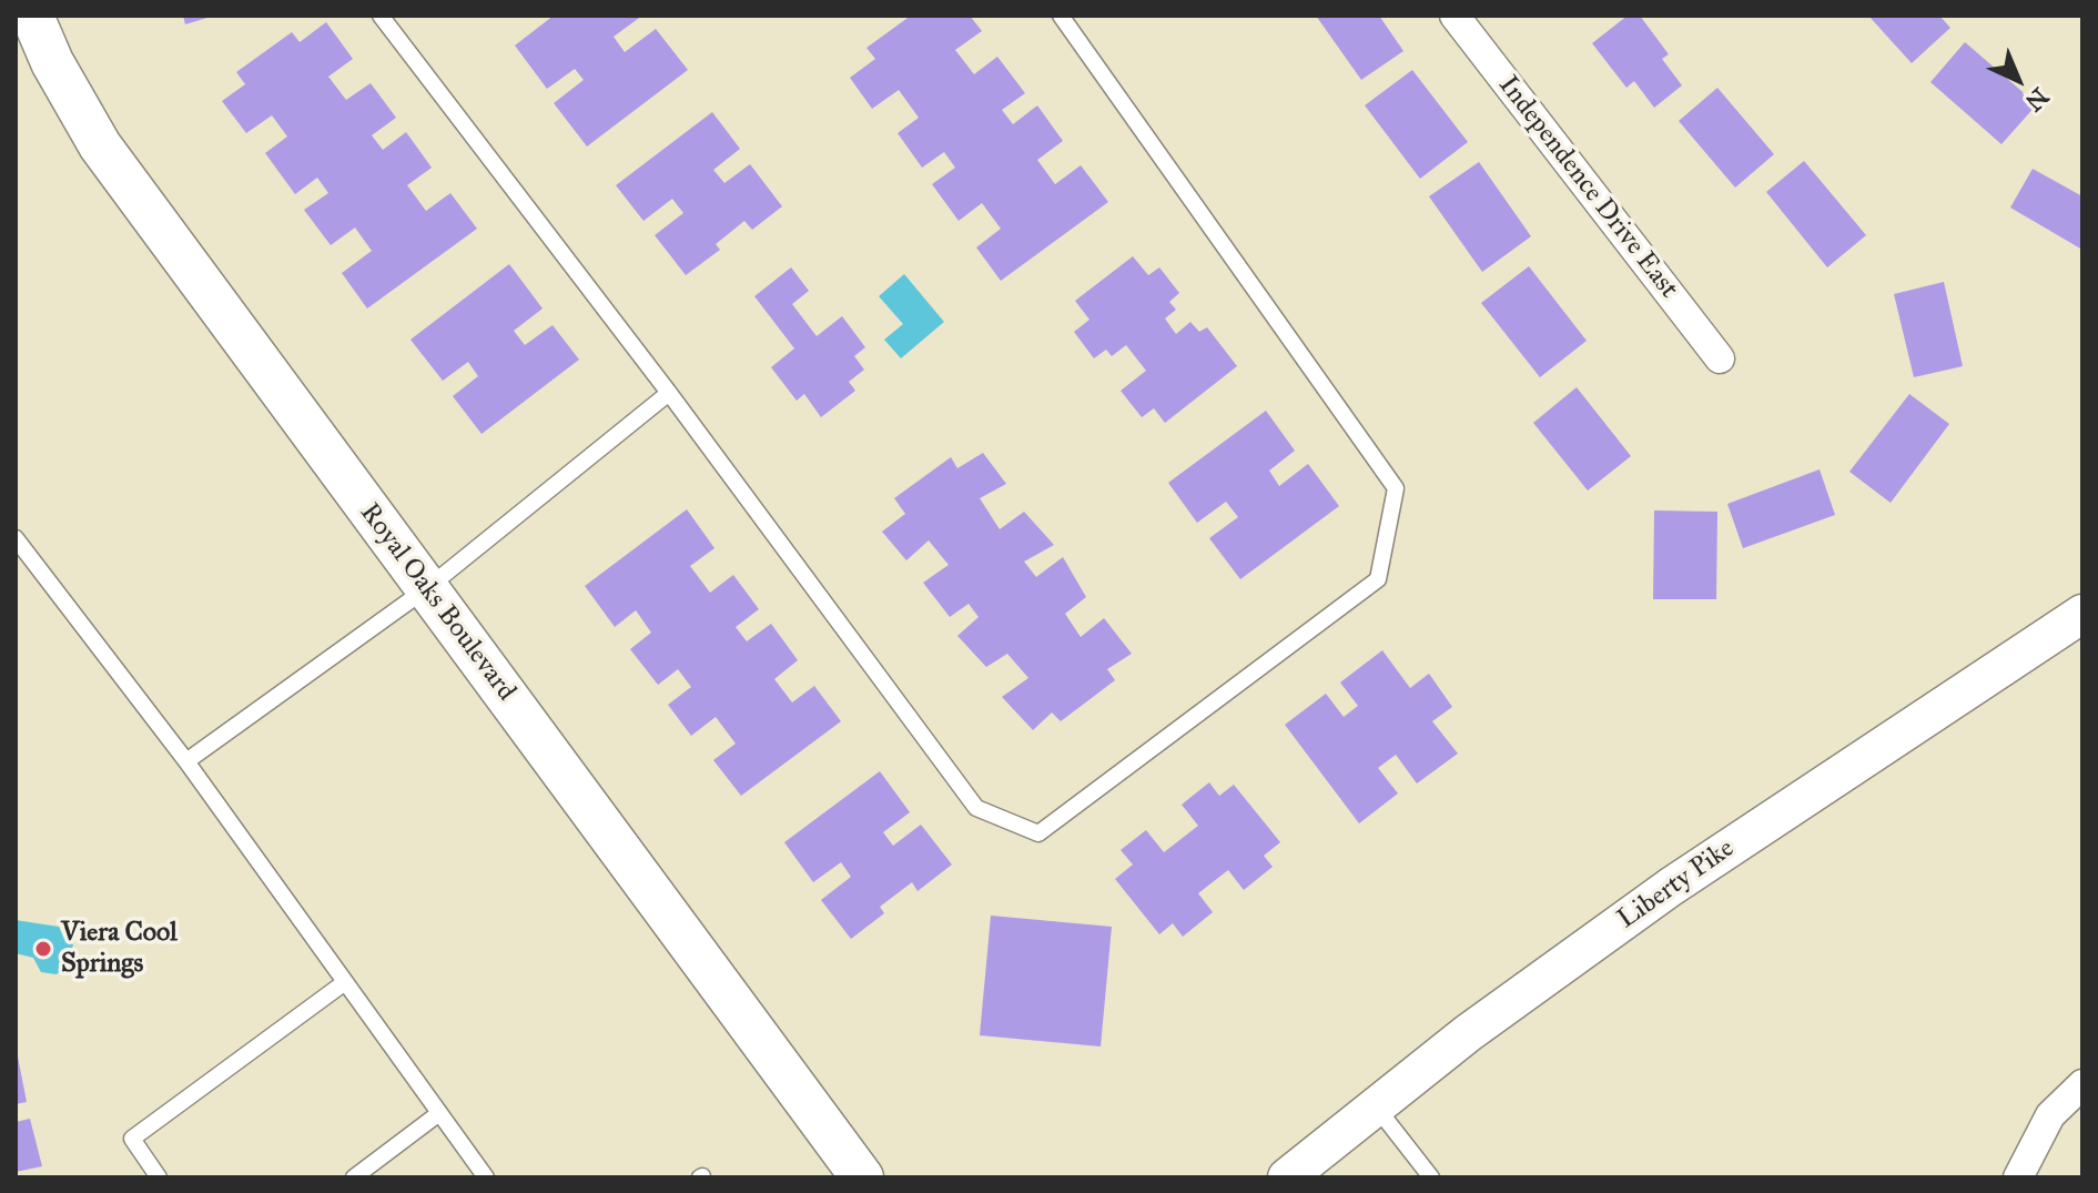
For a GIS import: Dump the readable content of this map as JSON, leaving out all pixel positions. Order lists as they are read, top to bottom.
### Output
{
  "streets": {
    "main road": ["Royal Oaks Boulevard"],
    "street": ["Independence Drive East", "Liberty Pike"]
  },
  "places": ["Viera Cool Springs"],
  "north": "bottom right"
}
